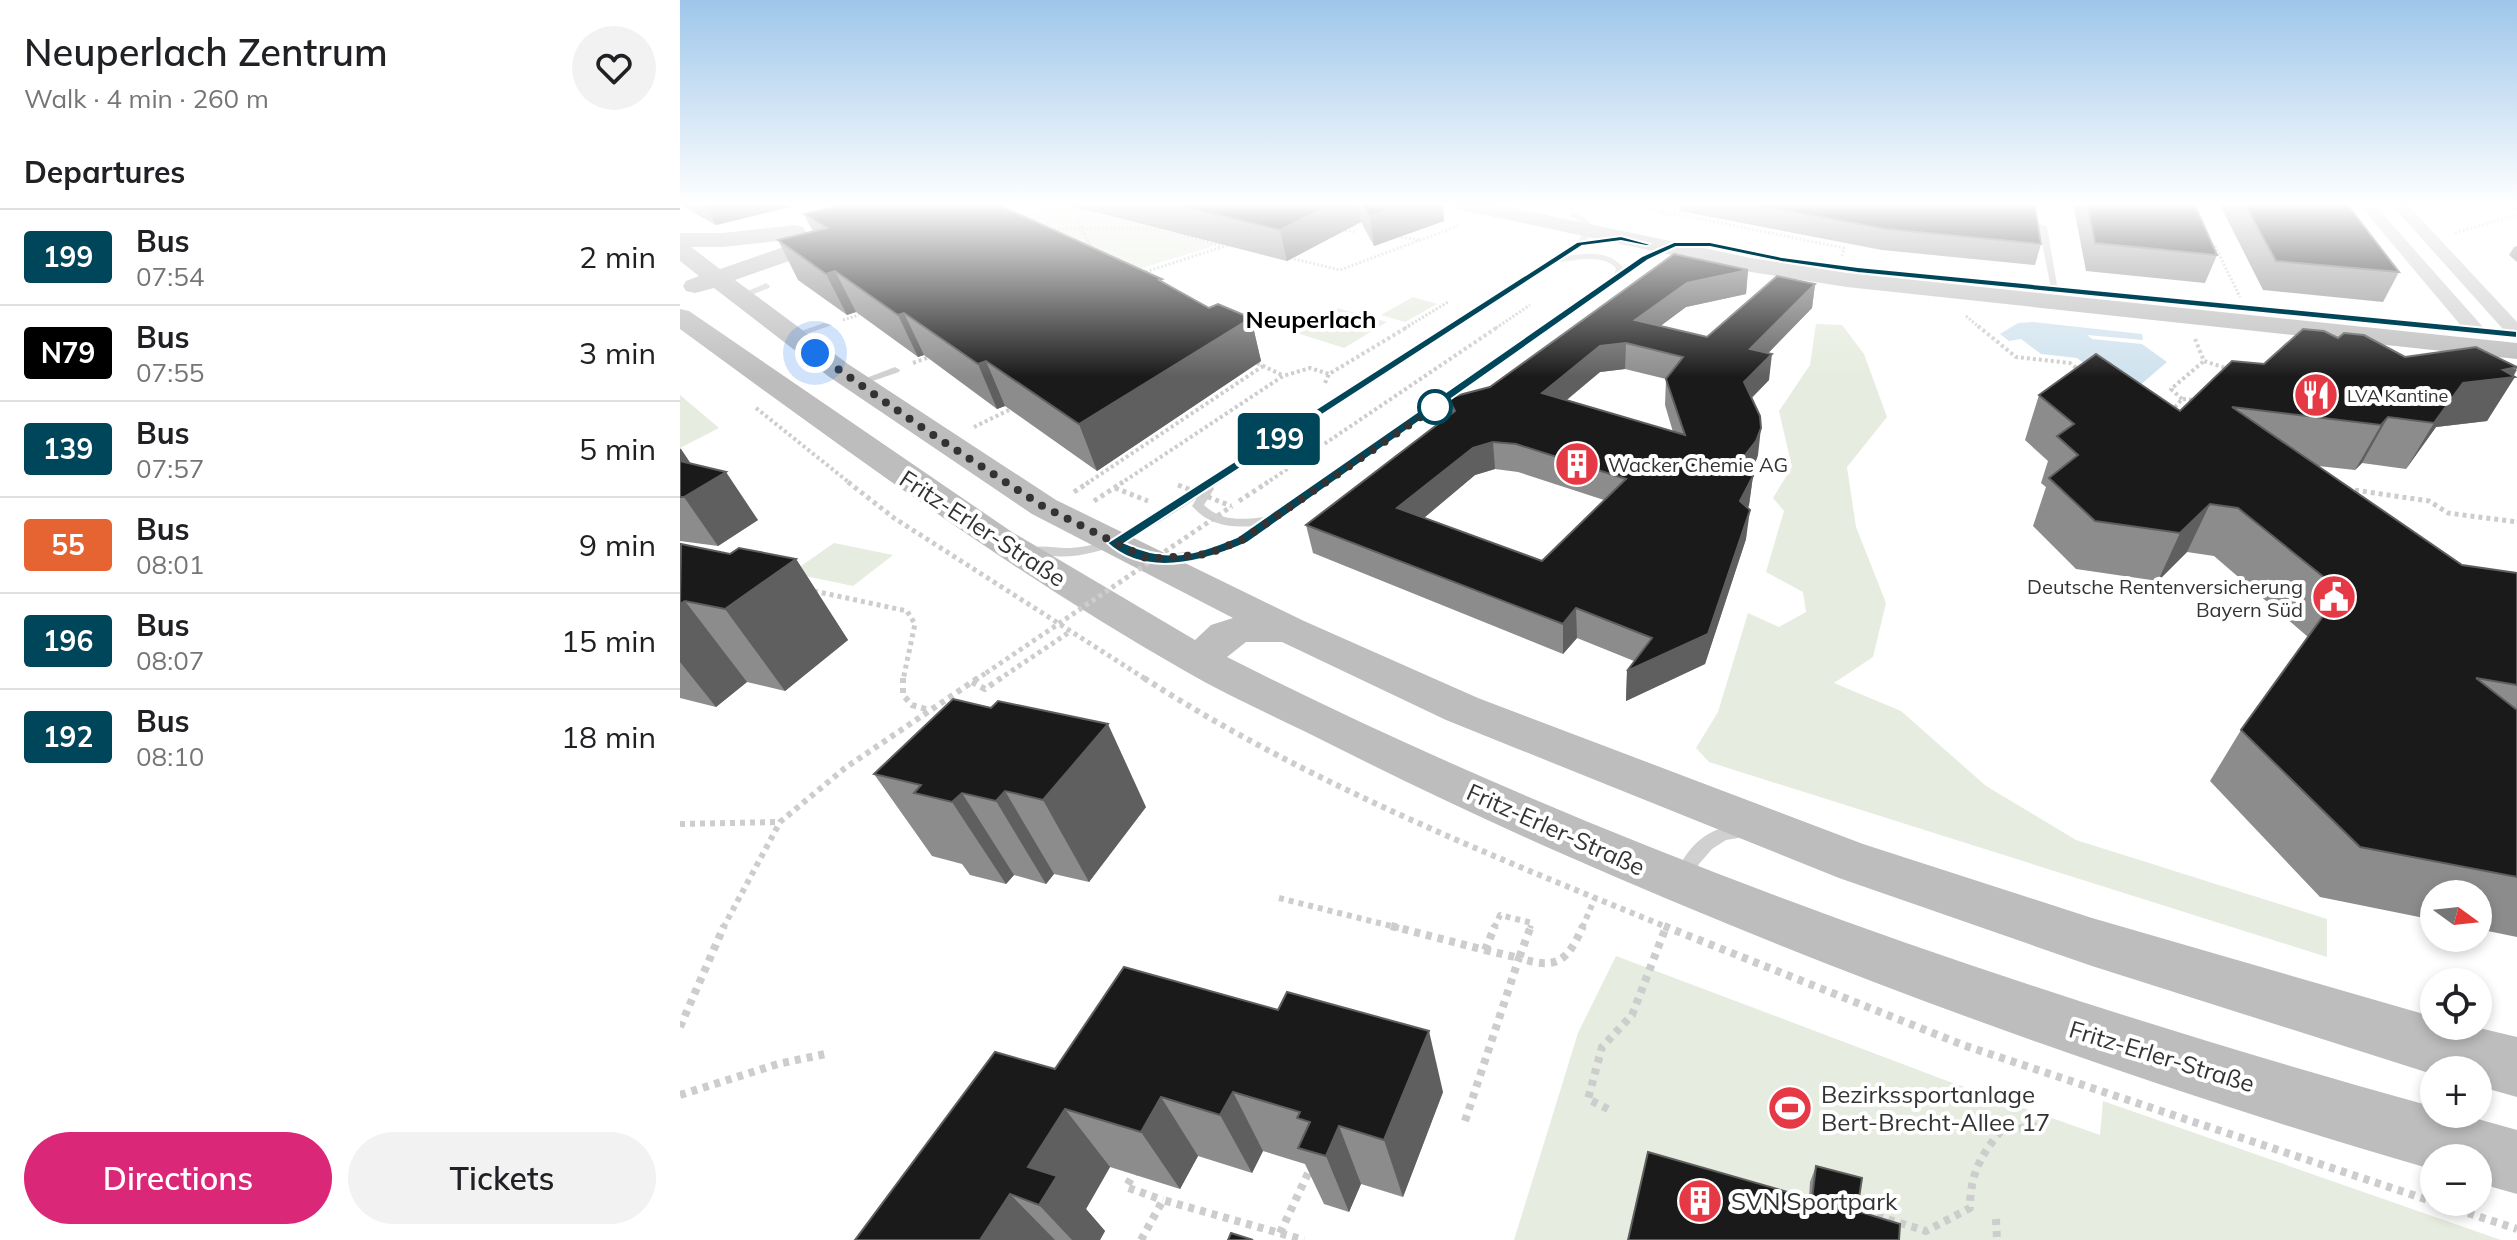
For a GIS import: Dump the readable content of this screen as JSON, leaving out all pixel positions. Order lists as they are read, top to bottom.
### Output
{
  "streets": {
    "main road": ["Fritz-Erler-Straße"]
  },
  "districts": ["Neuperlach"],
  "places": {
    "restaurant": ["LVA Kantine"],
    "building": ["Wacker Chemie AG", "SVN Sportpark"],
    "public building": ["Deutsche Rentenversicherung Bayern Süd"],
    "sports": ["Bezirkssportanlage Bert-Brecht-Allee 17"]
  },
  "lines": ["bus line 199"],
  "north": "right",
  "page": {
    "heading": [
      ["Neuperlach Zentrum", "Walk · 4 min · 260 m"],
      "Departures"
    ],
    "on_map": "199",
    "list": [
      {
        "mark": "199",
        "name": "Bus",
        "note": "07:54",
        "value": "2 min"
      },
      {
        "mark": "N79",
        "name": "Bus",
        "note": "07:55",
        "value": "3 min"
      },
      {
        "mark": "139",
        "name": "Bus",
        "note": "07:57",
        "value": "5 min"
      },
      {
        "mark": "55",
        "name": "Bus",
        "note": "08:01",
        "value": "9 min"
      },
      {
        "mark": "196",
        "name": "Bus",
        "note": "08:07",
        "value": "15 min"
      },
      {
        "mark": "192",
        "name": "Bus",
        "note": "08:10",
        "value": "18 min"
      }
    ],
    "map_buttons": ["+", "−"],
    "buttons": ["Directions", "Tickets"]
  }
}
